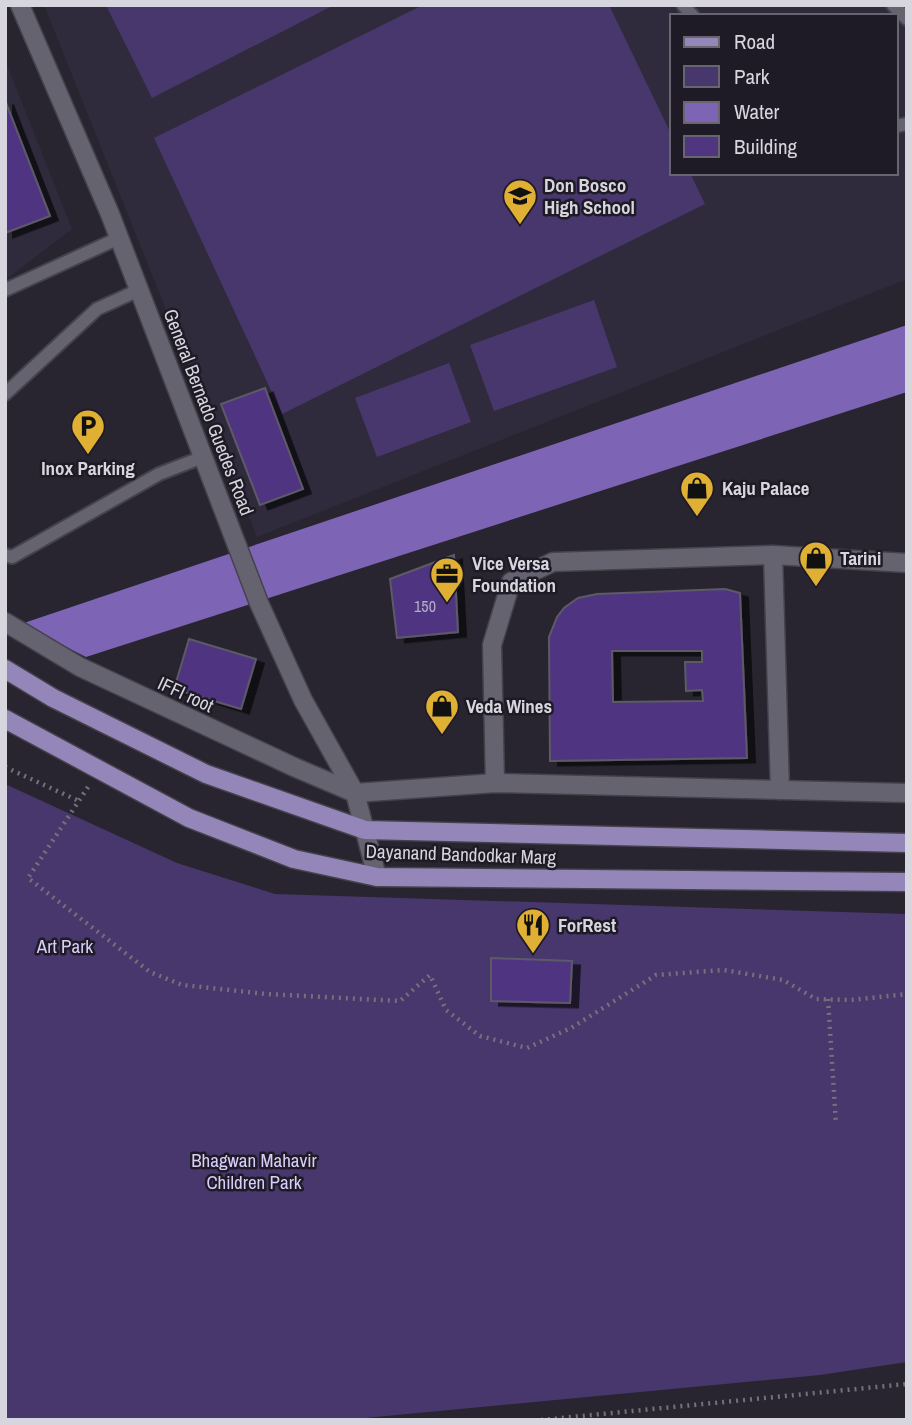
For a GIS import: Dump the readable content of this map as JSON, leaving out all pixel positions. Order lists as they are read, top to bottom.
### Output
{
  "streets": {
    "main road": ["Dayanand Bandodkar Marg"],
    "street": ["General Bernado Guedes Road", "IFFI root"]
  },
  "crossings": [
    ["General Bernado Guedes Road", "IFFI root"],
    ["General Bernado Guedes Road", "Dayanand Bandodkar Marg"]
  ],
  "parks": ["Art Park", "Bhagwan Mahavir Children Park"],
  "places": {
    "school or university": ["Don Bosco High School"],
    "parking": ["Inox Parking"],
    "shop": ["Kaju Palace", "Tarini", "Veda Wines"],
    "office": ["Vice Versa Foundation"],
    "restaurant": ["ForRest"]
  },
  "house_numbers": ["150"],
  "legend": [
    "Road",
    "Park",
    "Water",
    "Building"
  ]
}
